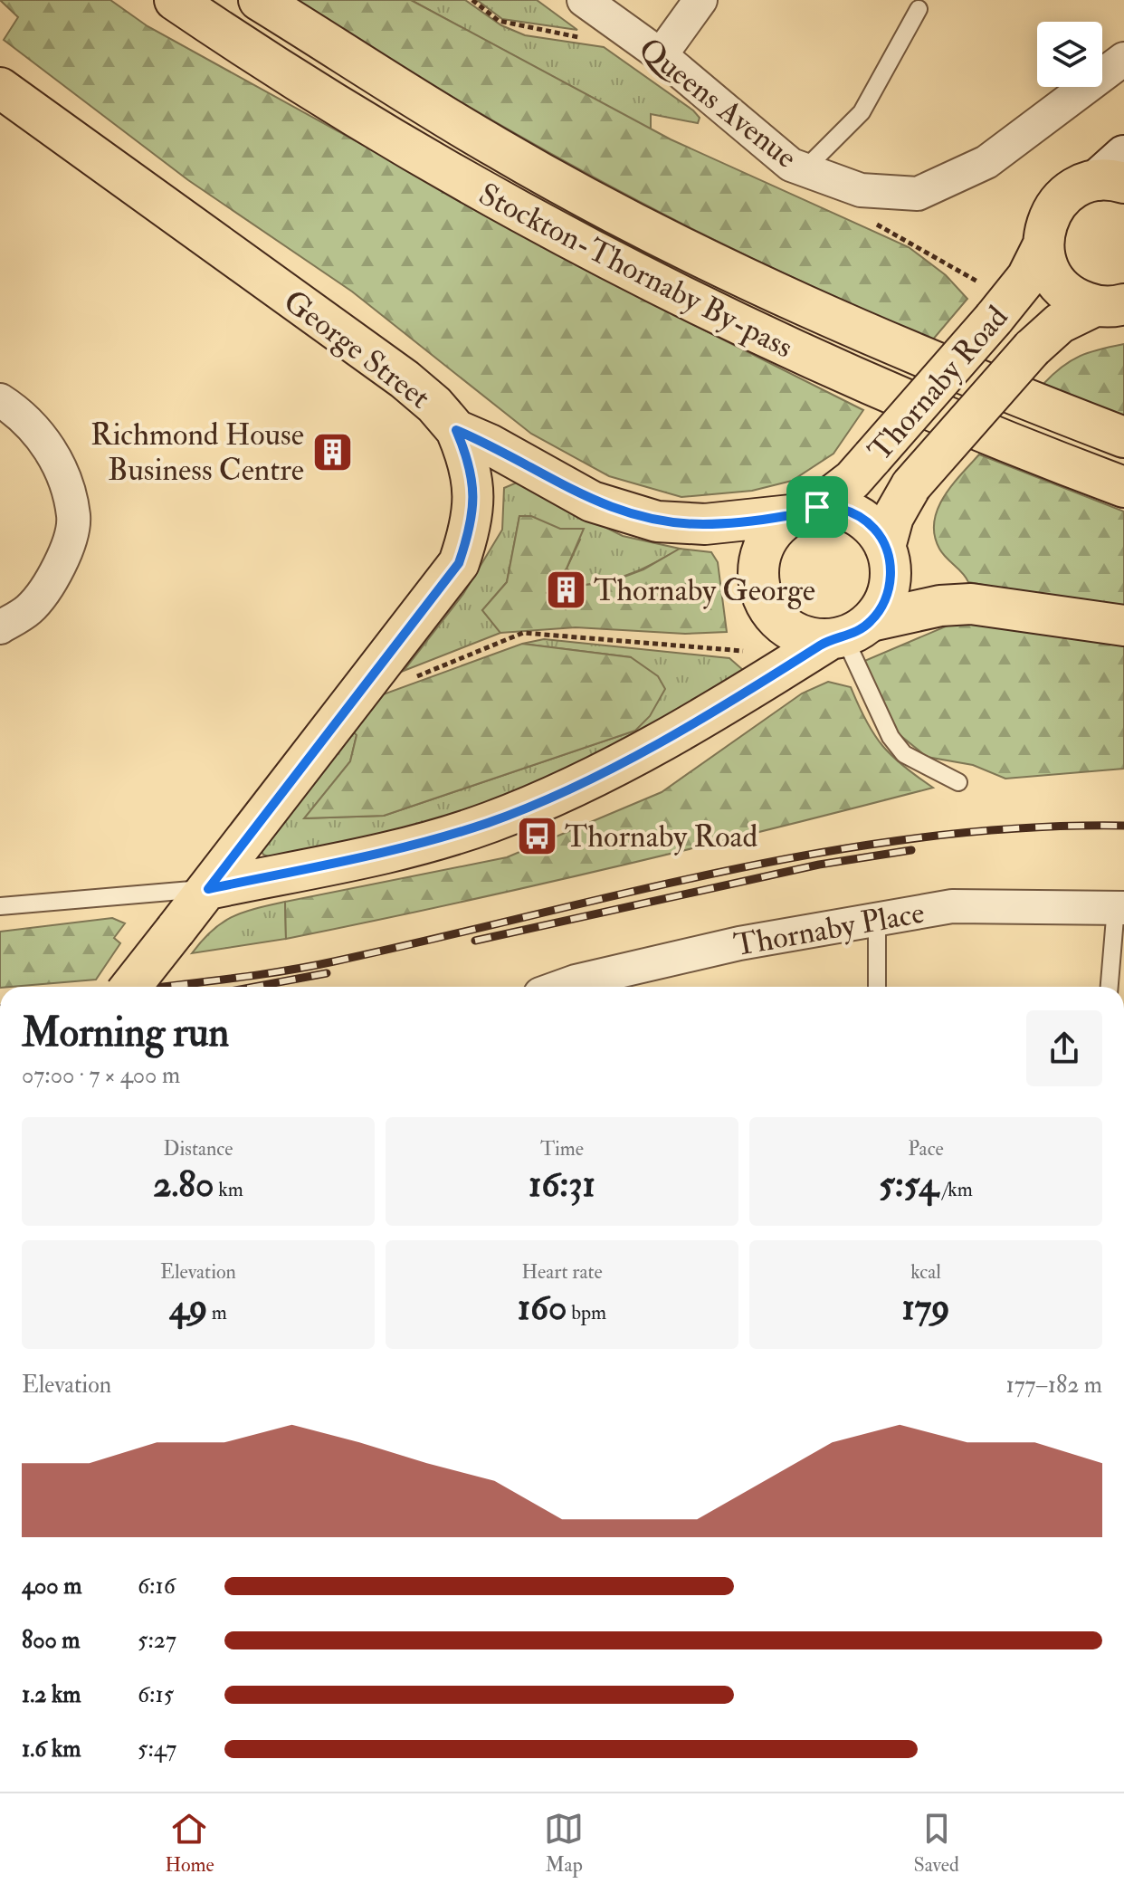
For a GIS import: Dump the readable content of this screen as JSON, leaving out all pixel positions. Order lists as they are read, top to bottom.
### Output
{
  "streets": {
    "main road": ["Stockton-Thornaby By-pass", "George Street", "Thornaby Road"],
    "street": ["Queens Avenue", "Thornaby Place"]
  },
  "crossings": [
    ["George Street", "Thornaby Road"]
  ],
  "places": {
    "building": ["Richmond House Business Centre", "Thornaby George"],
    "bus stop": ["Thornaby Road"]
  },
  "page": {
    "heading": ["Morning run", "07:00 · 7 × 400 m"],
    "stats": [
      ["Distance", "2.80 km"],
      ["Time", "16:31"],
      ["Pace", "5:54 /km"],
      ["Elevation", "49 m"],
      ["Heart rate", "160 bpm"],
      ["kcal", "179"]
    ],
    "chart": ["Elevation", "177–182 m"],
    "list": [
      {
        "name": "400 m",
        "note": "6:16"
      },
      {
        "name": "800 m",
        "note": "5:27"
      },
      {
        "name": "1.2 km",
        "note": "6:15"
      },
      {
        "name": "1.6 km",
        "note": "5:47"
      }
    ],
    "tabs": ["Home", "Map", "Saved"]
  }
}
